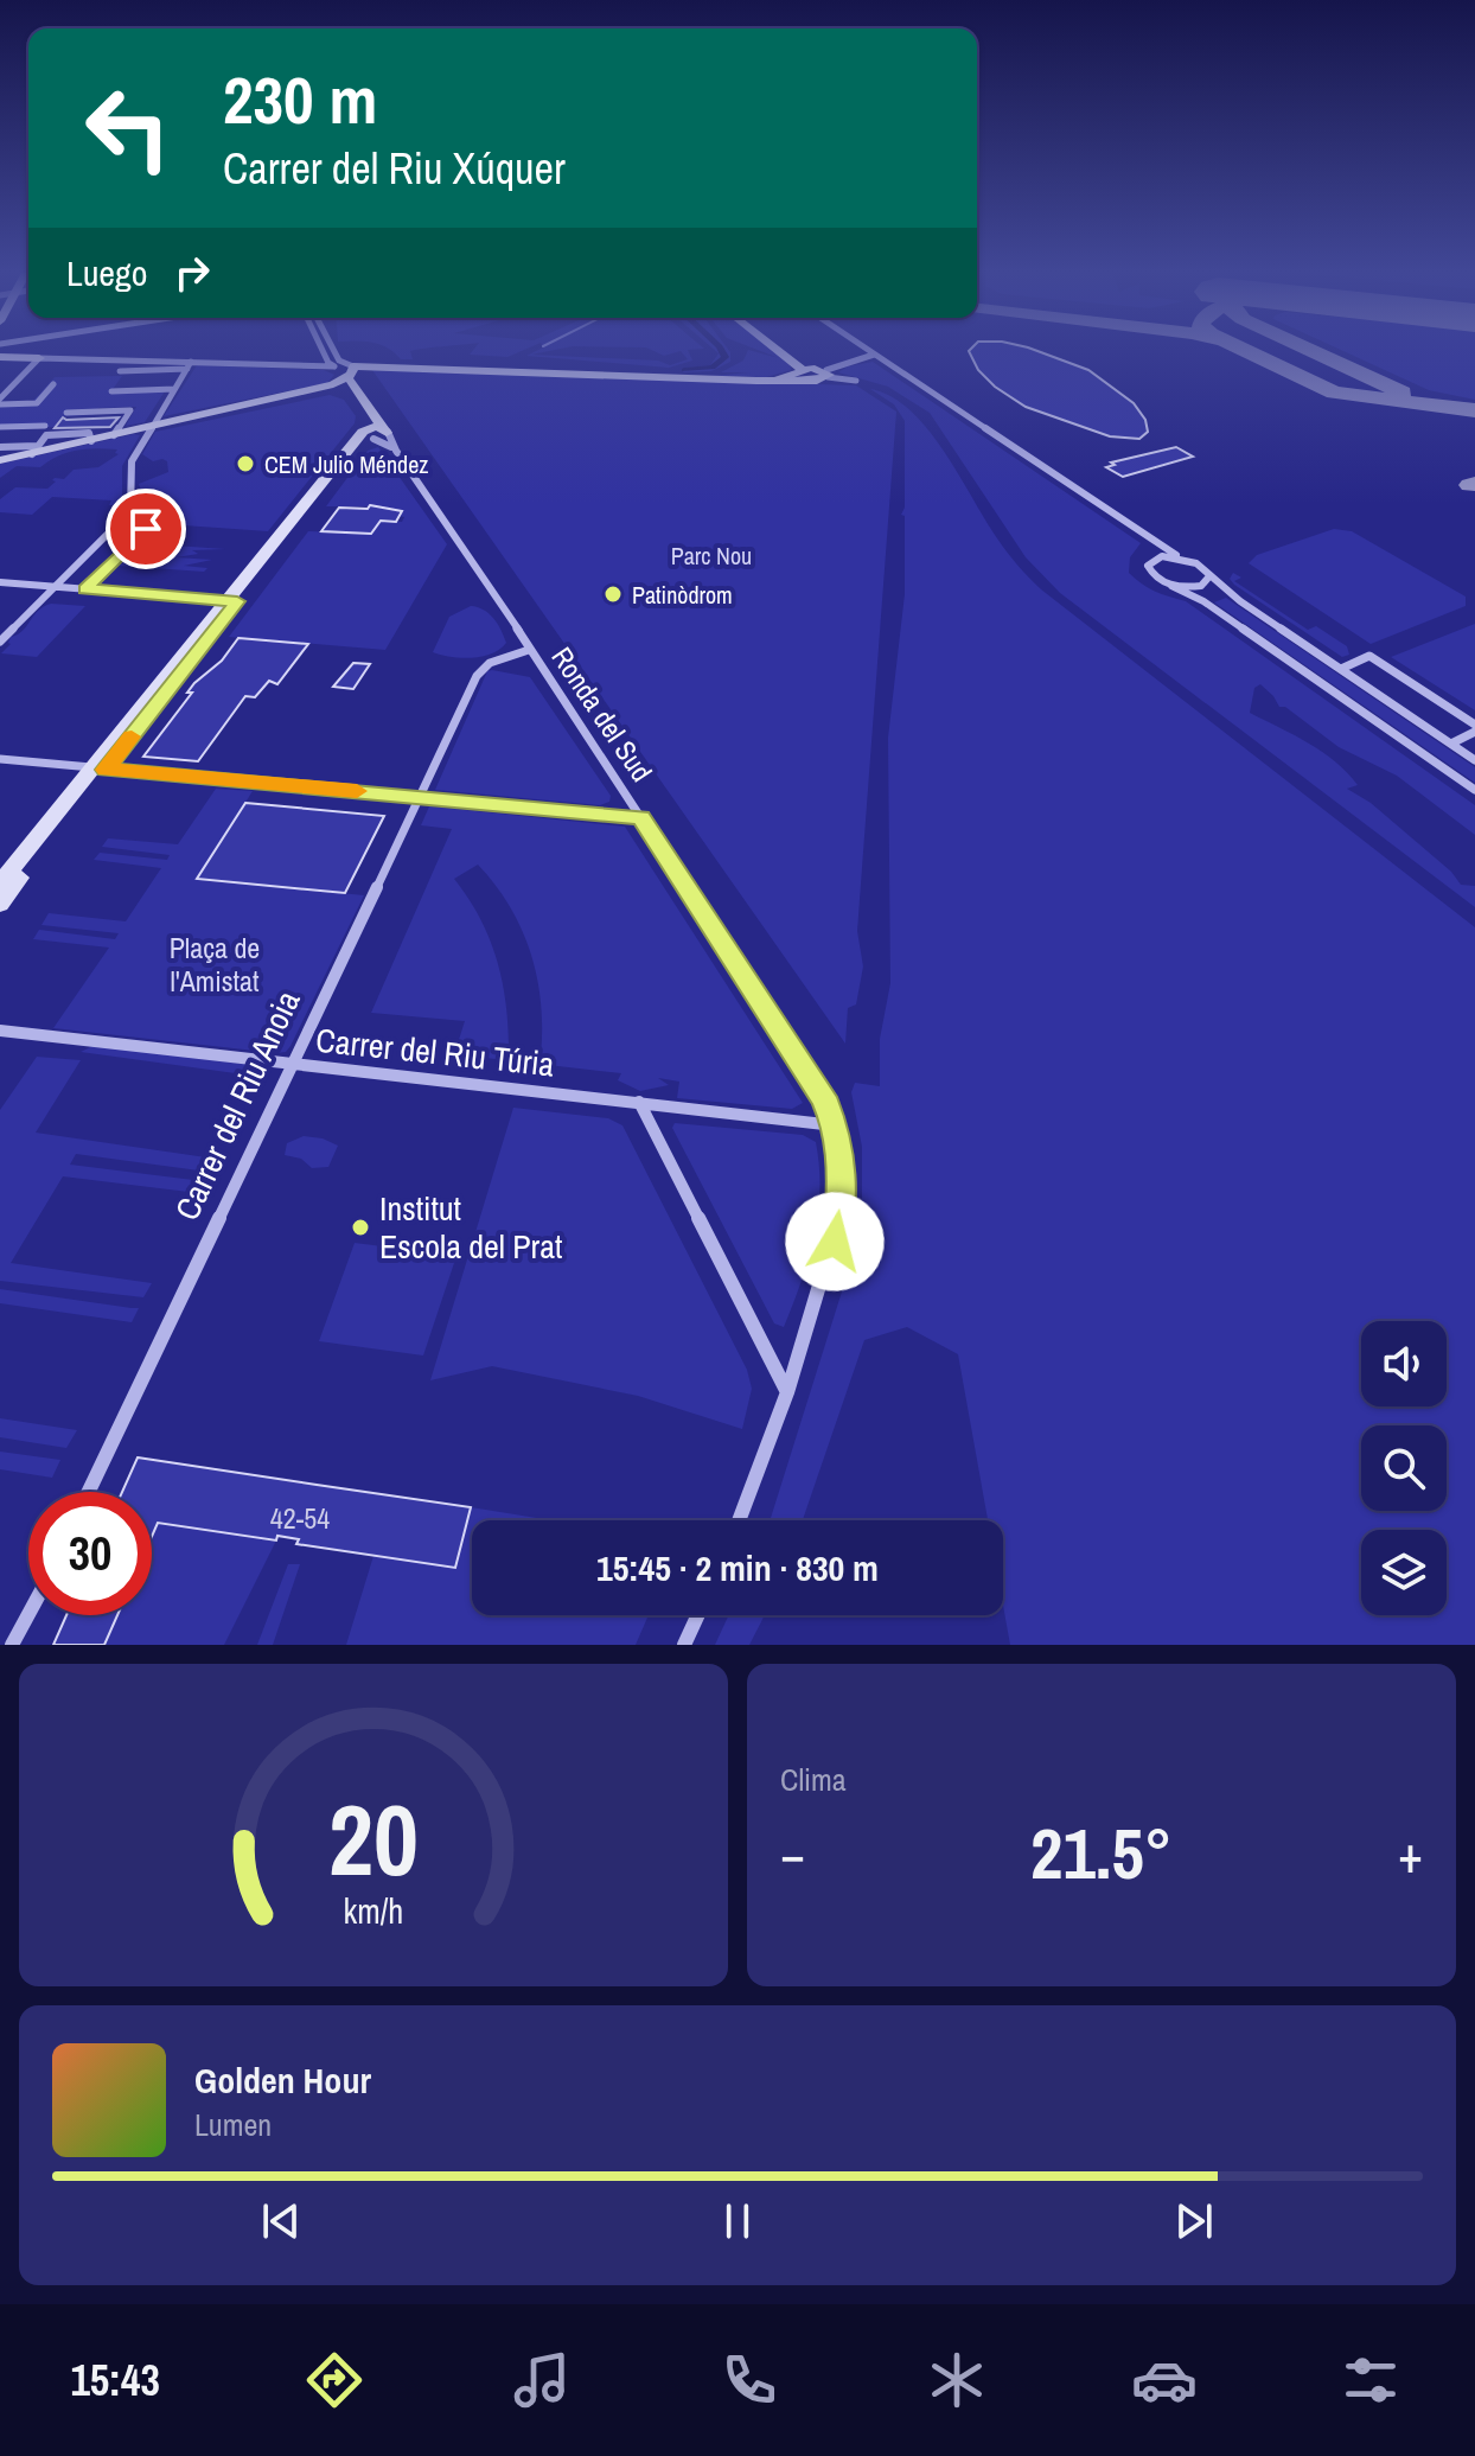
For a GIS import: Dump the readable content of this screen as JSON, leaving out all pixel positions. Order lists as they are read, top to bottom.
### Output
{
  "streets": {
    "street": ["Ronda del Sud", "Carrer del Riu Túria", "Carrer del Riu Anoia"]
  },
  "crossings": [
    ["Ronda del Sud", "Carrer del Riu Túria"],
    ["Ronda del Sud", "Carrer del Riu Anoia"],
    ["Carrer del Riu Túria", "Carrer del Riu Anoia"]
  ],
  "parks": ["Parc Nou", "Plaça de l'Amistat"],
  "places": ["CEM Julio Méndez", "Patinòdrom", "Institut Escola del Prat"],
  "house_numbers": ["42-54"],
  "page": {
    "turn": ["230 m", "Carrer del Riu Xúquer"],
    "then": "Luego",
    "limit": "30",
    "trip": "15:45 · 2 min · 830 m",
    "tile": "Clima",
    "heat": ["−", "21.5°", "+"],
    "song": ["Golden Hour", "Lumen"],
    "tabs": "15:43",
    "gauge": ["20", "km/h"]
  }
}
